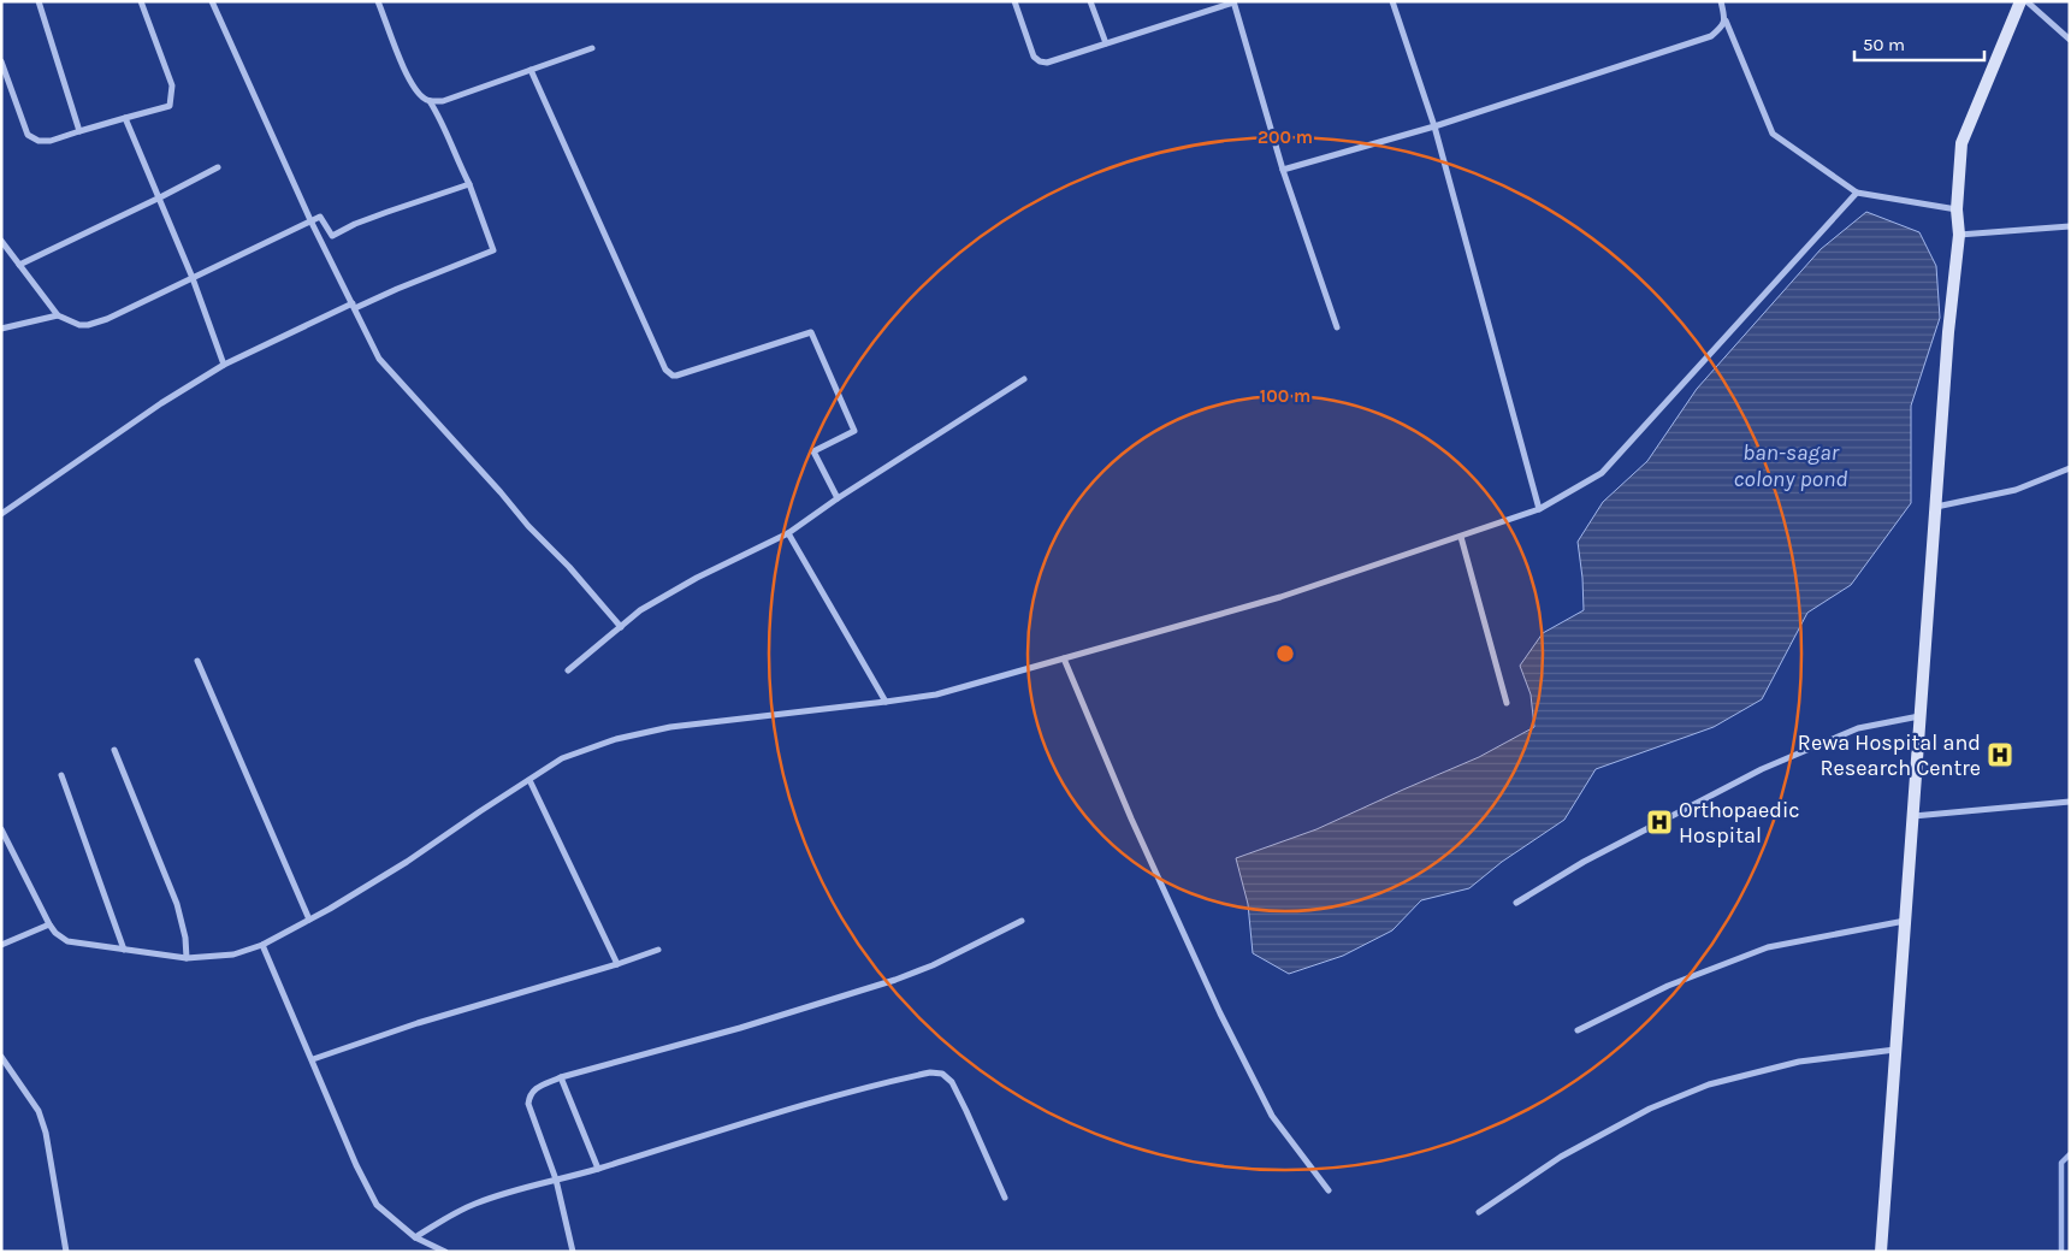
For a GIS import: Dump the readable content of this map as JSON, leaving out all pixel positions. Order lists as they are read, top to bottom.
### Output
{
  "water": ["ban-sagar colony pond"],
  "places": {
    "hospital": ["Rewa Hospital and Research Centre", "Orthopaedic Hospital"]
  },
  "scale_bar": "50 m",
  "rings": ["200 m", "100 m"]
}
